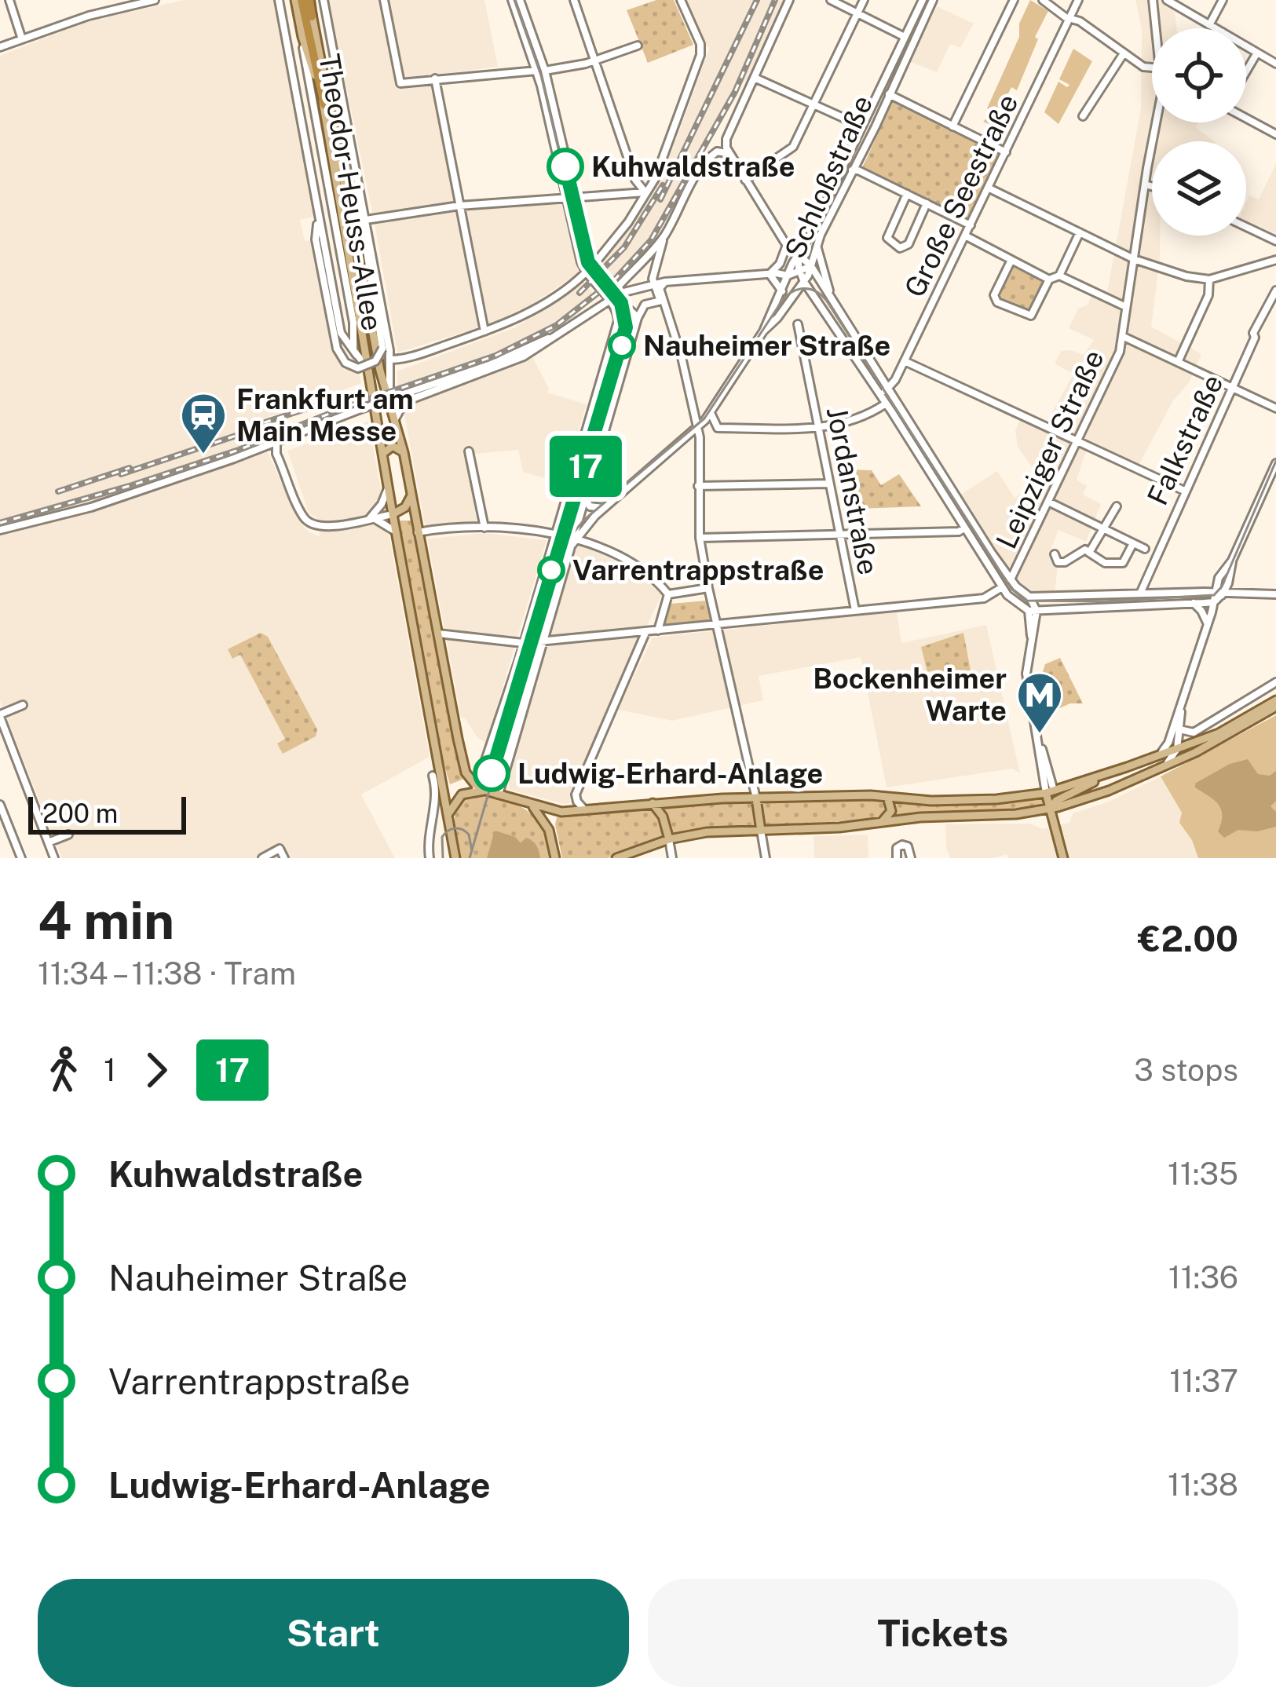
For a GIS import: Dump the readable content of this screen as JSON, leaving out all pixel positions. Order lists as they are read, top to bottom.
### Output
{
  "streets": {
    "highway": ["Theodor-Heuss-Allee"],
    "street": [
      "Schloßstraße",
      "Große Seestraße",
      "Falkstraße",
      "Leipziger Straße",
      "Jordanstraße"
    ]
  },
  "places": {
    "other": [
      "Kuhwaldstraße",
      "Nauheimer Straße",
      "Varrentrappstraße",
      "Ludwig-Erhard-Anlage"
    ],
    "station": ["Frankfurt am Main Messe"],
    "metro station": ["Bockenheimer Warte"]
  },
  "lines": ["tram line 17"],
  "scale_bar": "200 m",
  "page": {
    "on_map": "17",
    "scale": "200 m",
    "heading": ["4 min", "11:34 – 11:38 · Tram", "€2.00"],
    "legs": ["1", "17", "3 stops"],
    "list": [
      {
        "name": "Kuhwaldstraße",
        "value": "11:35"
      },
      {
        "name": "Nauheimer Straße",
        "value": "11:36"
      },
      {
        "name": "Varrentrappstraße",
        "value": "11:37"
      },
      {
        "name": "Ludwig-Erhard-Anlage",
        "value": "11:38"
      }
    ],
    "buttons": ["Start", "Tickets"]
  }
}
